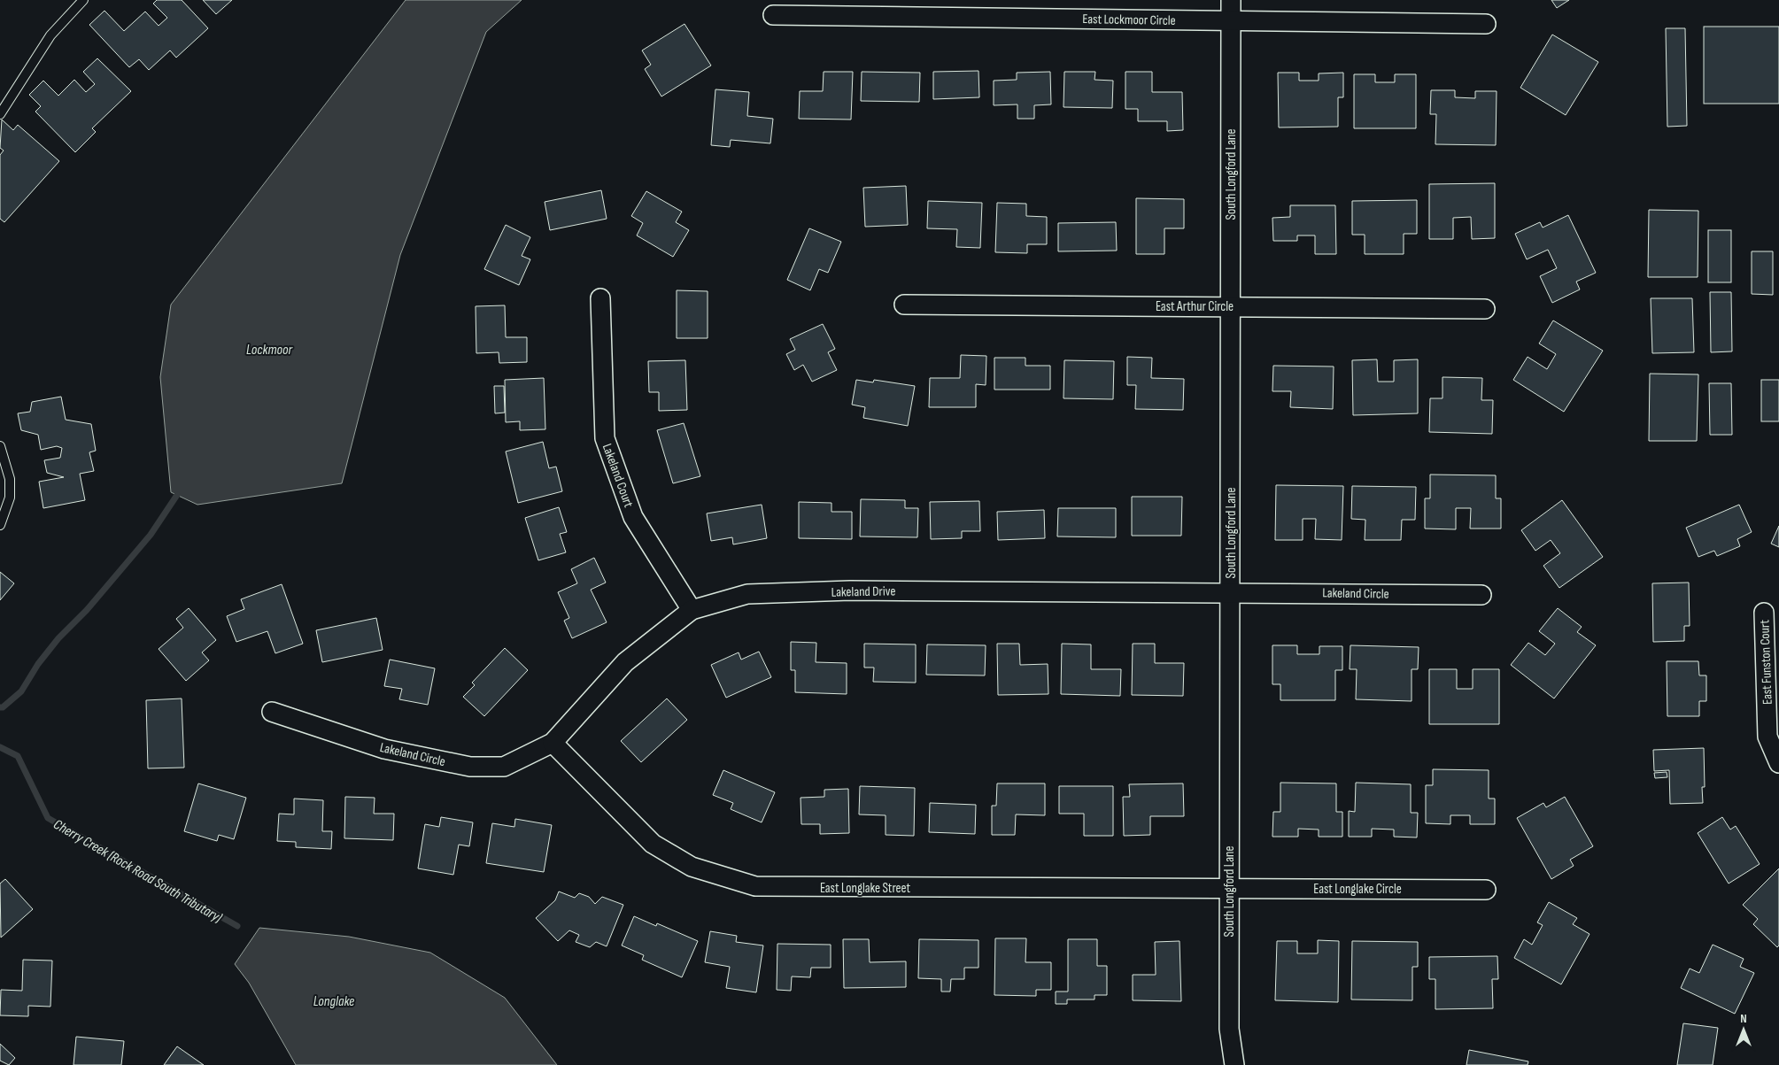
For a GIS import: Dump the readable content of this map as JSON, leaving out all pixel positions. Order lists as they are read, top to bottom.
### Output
{
  "streets": {
    "street": [
      "East Lockmoor Circle",
      "South Longford Lane",
      "East Arthur Circle",
      "Lakeland Court",
      "Lakeland Drive",
      "Lakeland Circle",
      "East Funston Court",
      "East Longlake Street",
      "East Longlake Circle"
    ]
  },
  "crossings": [
    ["East Lockmoor Circle", "South Longford Lane"],
    ["South Longford Lane", "East Arthur Circle"],
    ["South Longford Lane", "Lakeland Drive"],
    ["South Longford Lane", "Lakeland Circle"],
    ["South Longford Lane", "East Longlake Street"],
    ["South Longford Lane", "East Longlake Circle"],
    ["Lakeland Court", "Lakeland Drive"],
    ["Lakeland Drive", "Lakeland Circle"],
    ["Lakeland Drive", "East Longlake Street"],
    ["Lakeland Circle", "East Longlake Street"],
    ["East Longlake Street", "East Longlake Circle"]
  ],
  "water": ["Lockmoor", "Cherry Creek (Rock Road South Tributary)", "Longlake"],
  "north": "top"
}
